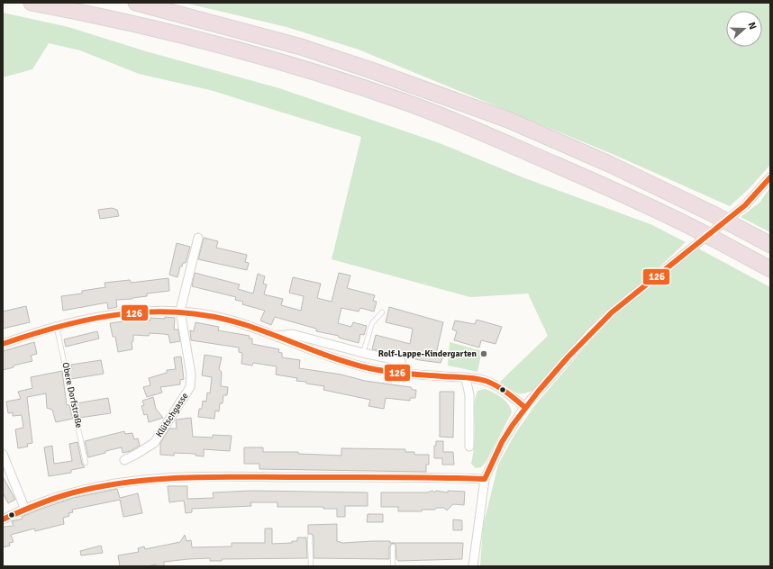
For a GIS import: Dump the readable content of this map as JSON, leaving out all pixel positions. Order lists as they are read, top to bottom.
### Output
{
  "streets": {
    "street": ["Klütschgasse"],
    "lane": ["Obere Dorfstraße"]
  },
  "places": ["Rolf-Lappe-Kindergarten"],
  "lines": ["transit line 126"],
  "north": "right"
}
